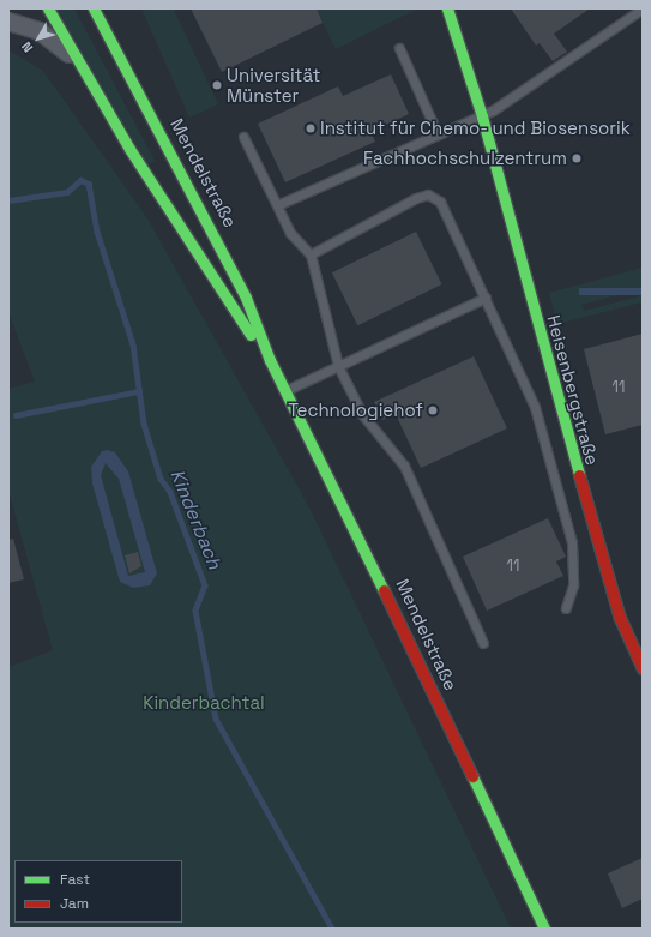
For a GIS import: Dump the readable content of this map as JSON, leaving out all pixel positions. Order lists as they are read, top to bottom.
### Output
{
  "streets": {
    "main road": ["Mendelstraße", "Heisenbergstraße"]
  },
  "water": ["Kinderbach"],
  "parks": ["Kinderbachtal"],
  "places": [
    "Universität Münster",
    "Institut für Chemo- und Biosensorik",
    "Fachhochschulzentrum",
    "Technologiehof"
  ],
  "house_numbers": ["11", "11"],
  "legend": ["Fast", "Jam"],
  "north": "bottom left"
}
